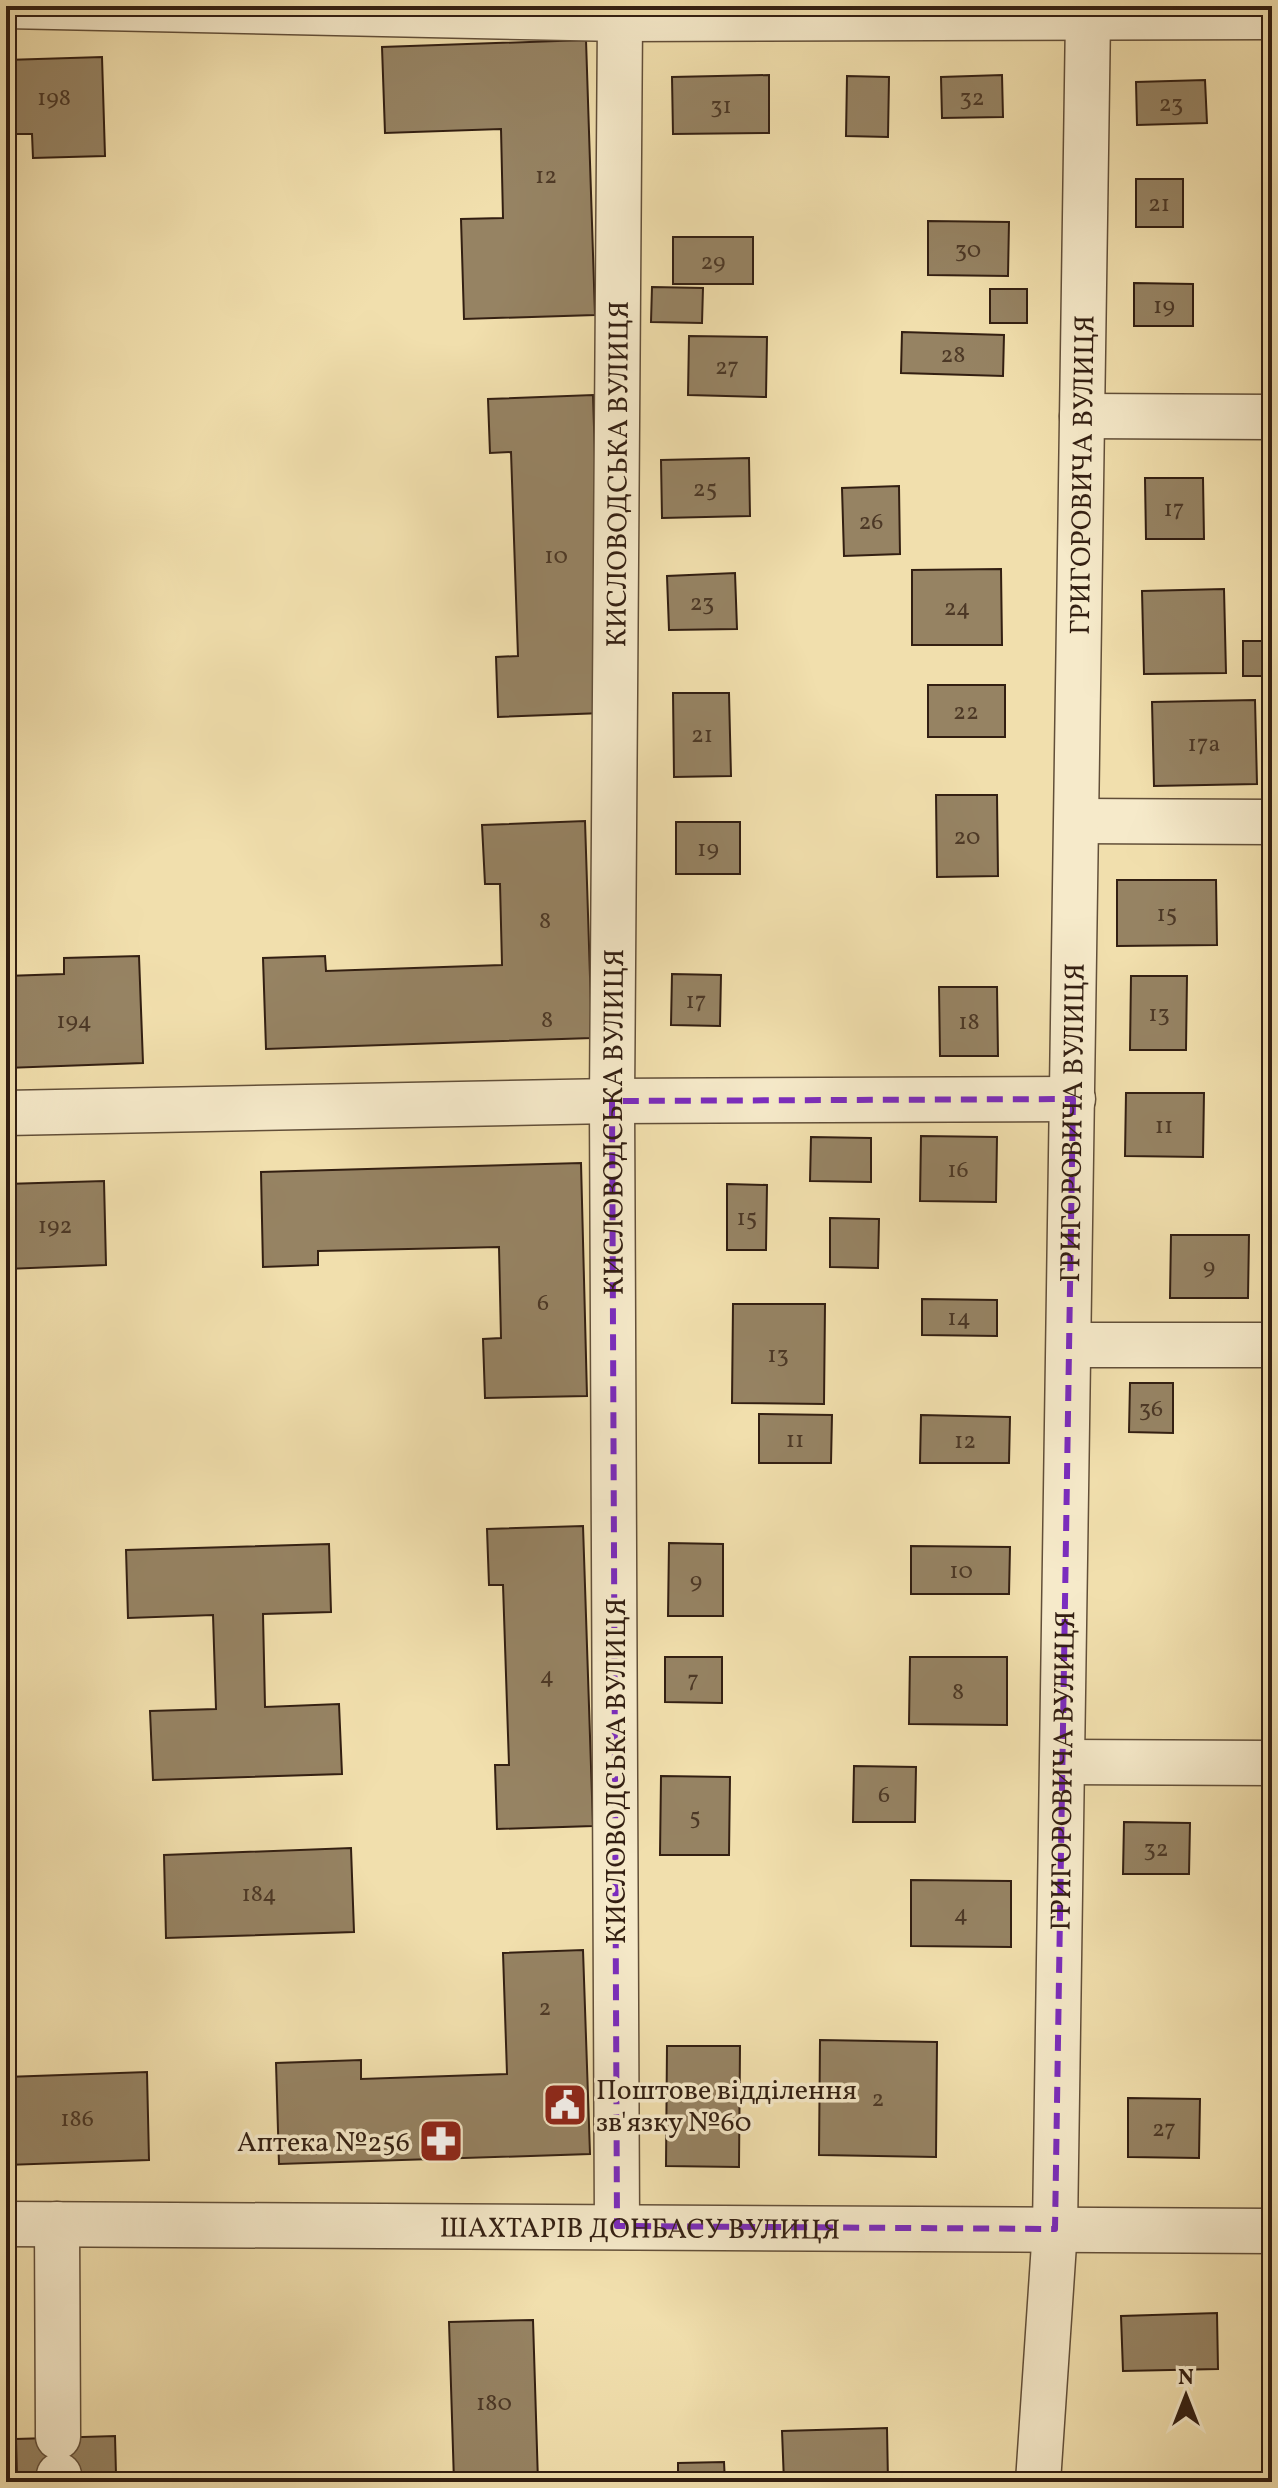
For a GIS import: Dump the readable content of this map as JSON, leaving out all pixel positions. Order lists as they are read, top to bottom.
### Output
{
  "streets": {
    "street": ["КИСЛОВОДСЬКА ВУЛИЦЯ", "ГРИГОРОВИЧА ВУЛИЦЯ", "ШАХТАРІВ ДОНБАСУ ВУЛИЦЯ"]
  },
  "crossings": [
    ["КИСЛОВОДСЬКА ВУЛИЦЯ", "ШАХТАРІВ ДОНБАСУ ВУЛИЦЯ"],
    ["ГРИГОРОВИЧА ВУЛИЦЯ", "ШАХТАРІВ ДОНБАСУ ВУЛИЦЯ"]
  ],
  "places": {
    "public building": ["Поштове відділення зв'язку №60"],
    "pharmacy": ["Аптека №256"]
  },
  "house_numbers": [
    "198",
    "32",
    "23",
    "31",
    "12",
    "21",
    "30",
    "29",
    "19",
    "28",
    "27",
    "25",
    "17",
    "26",
    "10",
    "23",
    "24",
    "22",
    "21",
    "17а",
    "20",
    "19",
    "15",
    "8",
    "17",
    "13",
    "8",
    "194",
    "18",
    "11",
    "16",
    "15",
    "192",
    "9",
    "6",
    "14",
    "13",
    "36",
    "11",
    "12",
    "10",
    "9",
    "4",
    "7",
    "8",
    "6",
    "5",
    "32",
    "184",
    "4",
    "2",
    "2",
    "186",
    "27",
    "180"
  ],
  "north": "top"
}
